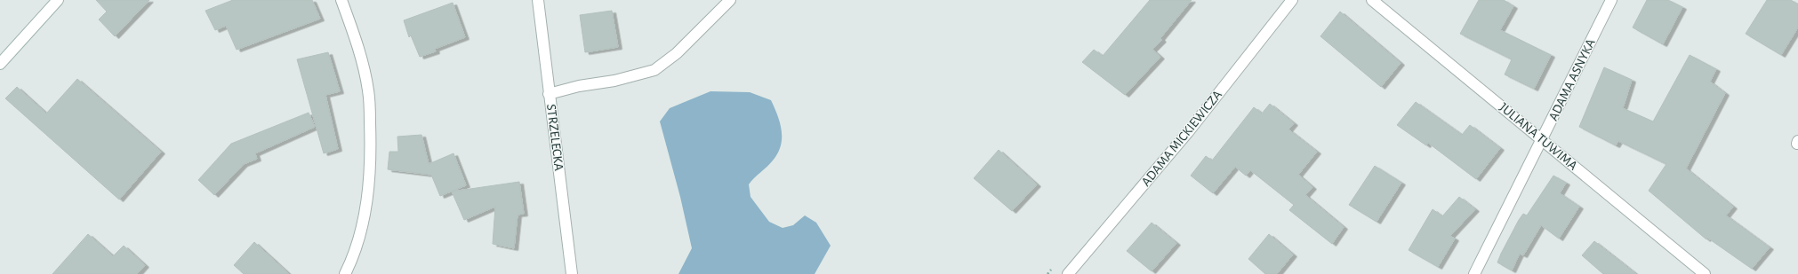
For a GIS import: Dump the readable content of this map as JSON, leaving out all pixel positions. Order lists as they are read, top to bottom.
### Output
{
  "streets": {
    "street": [
      "ADAMA ASNYKA",
      "JULIANA TUWIMA",
      "STRZELECKA",
      "ADAMA MICKIEWICZA"
    ]
  },
  "crossings": [
    ["ADAMA ASNYKA", "JULIANA TUWIMA"]
  ]
}
